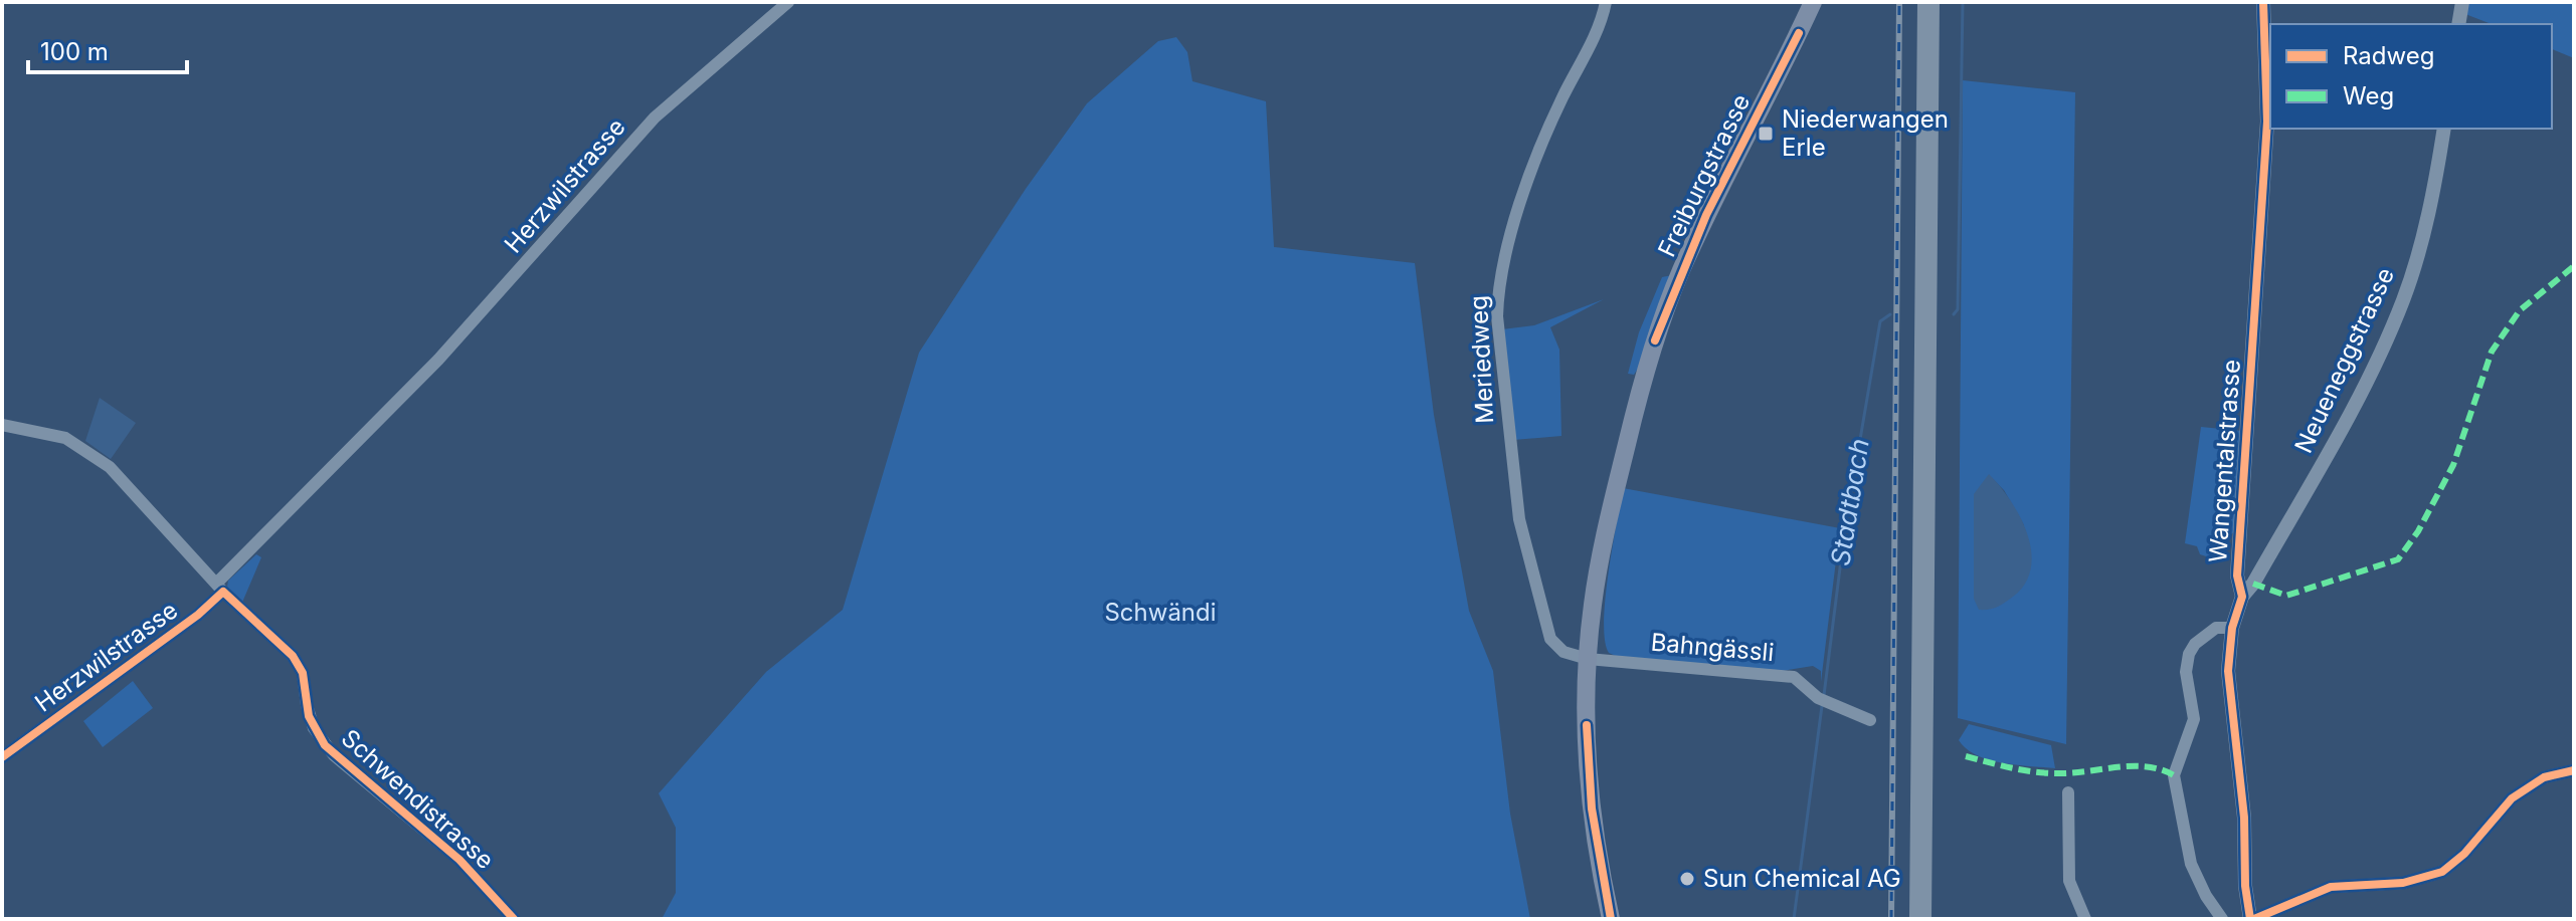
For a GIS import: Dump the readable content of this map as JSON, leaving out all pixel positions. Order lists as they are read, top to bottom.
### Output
{
  "streets": {
    "main road": ["Freiburgstrasse"],
    "street": [
      "Herzwilstrasse",
      "Meriedweg",
      "Neueneggstrasse",
      "Wangentalstrasse",
      "Bahngässli",
      "Schwendistrasse"
    ]
  },
  "crossings": [
    ["Freiburgstrasse", "Meriedweg"],
    ["Freiburgstrasse", "Bahngässli"],
    ["Herzwilstrasse", "Schwendistrasse"],
    ["Meriedweg", "Bahngässli"],
    ["Neueneggstrasse", "Wangentalstrasse"]
  ],
  "water": ["Stadtbach"],
  "parks": ["Schwändi"],
  "places": {
    "transit": ["Niederwangen Erle"],
    "other": ["Sun Chemical AG"]
  },
  "legend": ["Radweg", "Weg"],
  "scale_bar": "100 m"
}
